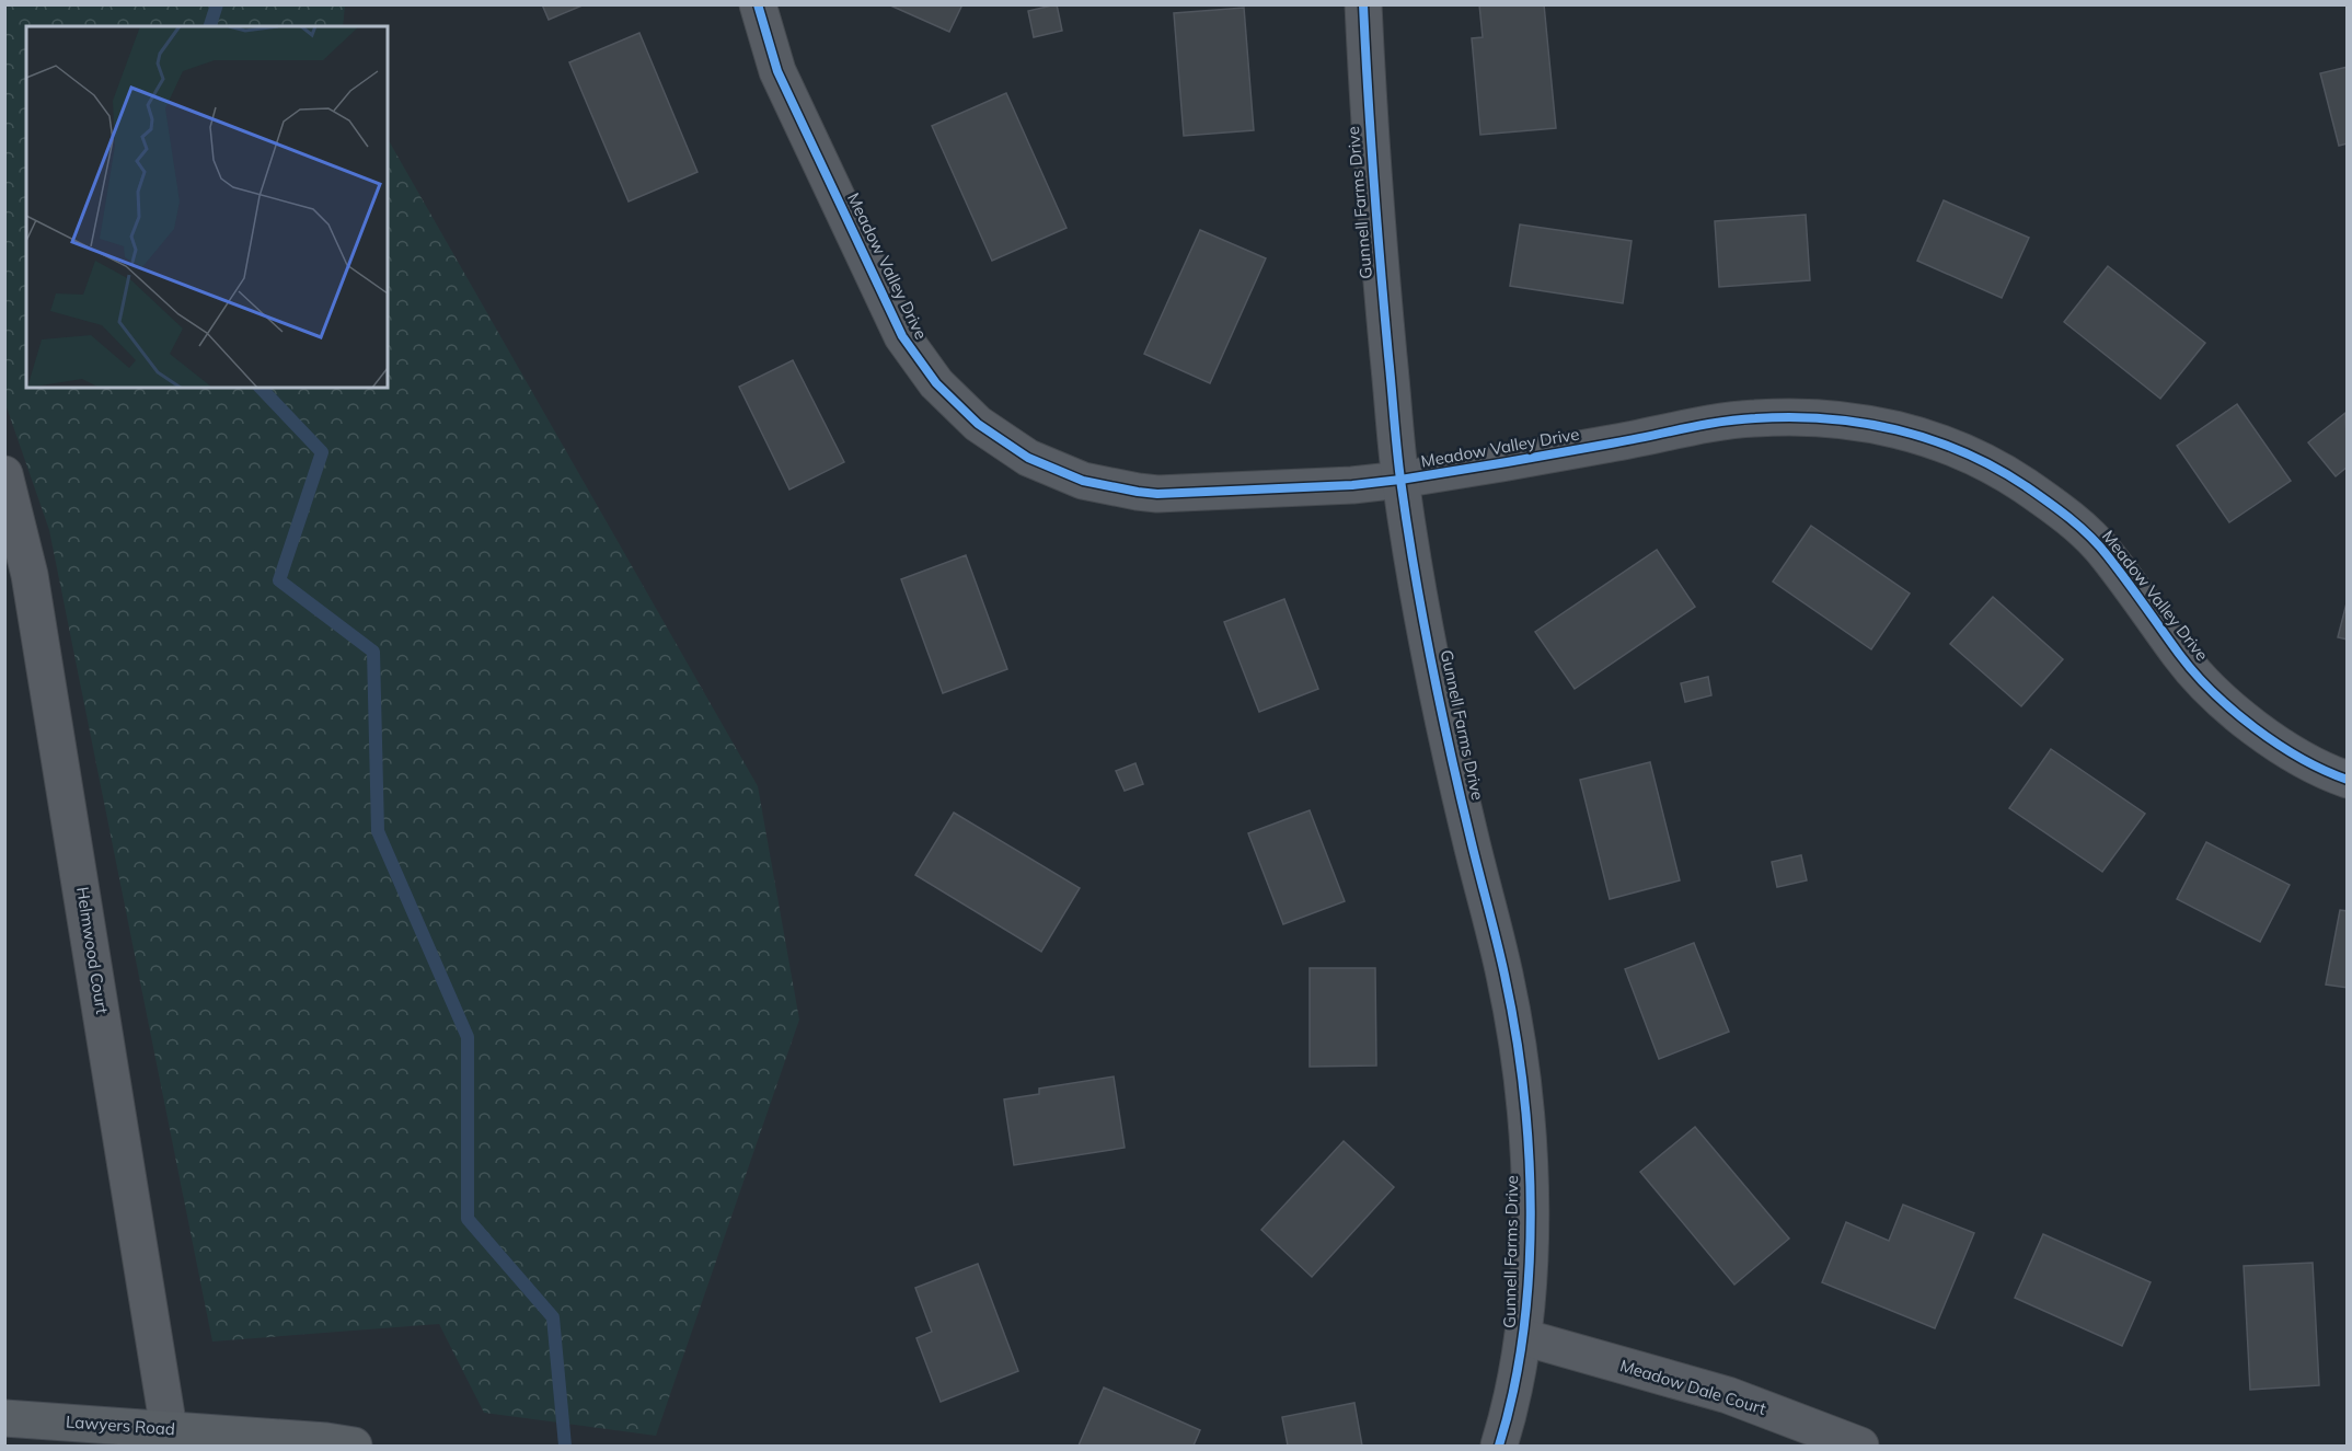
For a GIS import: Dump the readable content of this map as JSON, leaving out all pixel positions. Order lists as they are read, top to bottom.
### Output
{
  "streets": {
    "main road": ["Lawyers Road"],
    "street": [
      "Gunnell Farms Drive",
      "Meadow Valley Drive",
      "Helmwood Court",
      "Meadow Dale Court"
    ]
  },
  "crossings": [
    ["Gunnell Farms Drive", "Meadow Valley Drive"],
    ["Gunnell Farms Drive", "Meadow Dale Court"],
    ["Helmwood Court", "Lawyers Road"]
  ]
}
